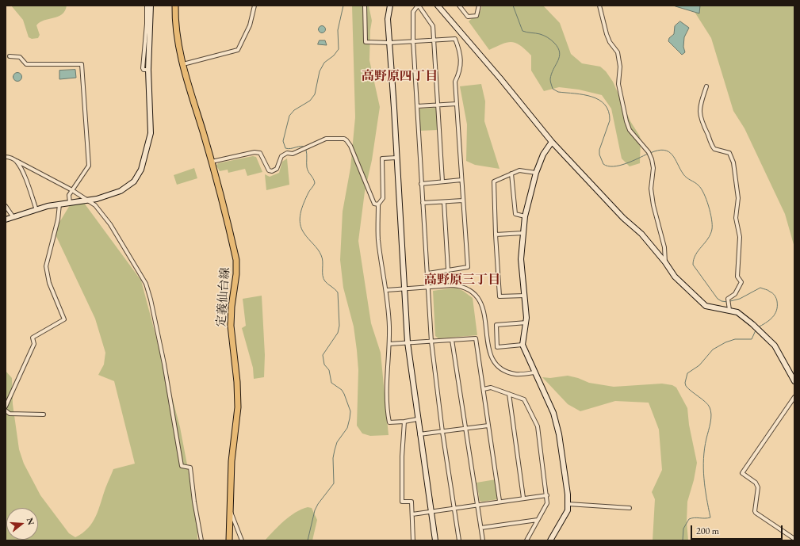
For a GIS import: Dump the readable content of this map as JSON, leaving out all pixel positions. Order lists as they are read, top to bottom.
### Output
{
  "streets": {
    "main road": ["定義仙台線"]
  },
  "districts": ["高野原四丁目", "高野原三丁目"],
  "scale_bar": "200 m",
  "north": "right"
}
